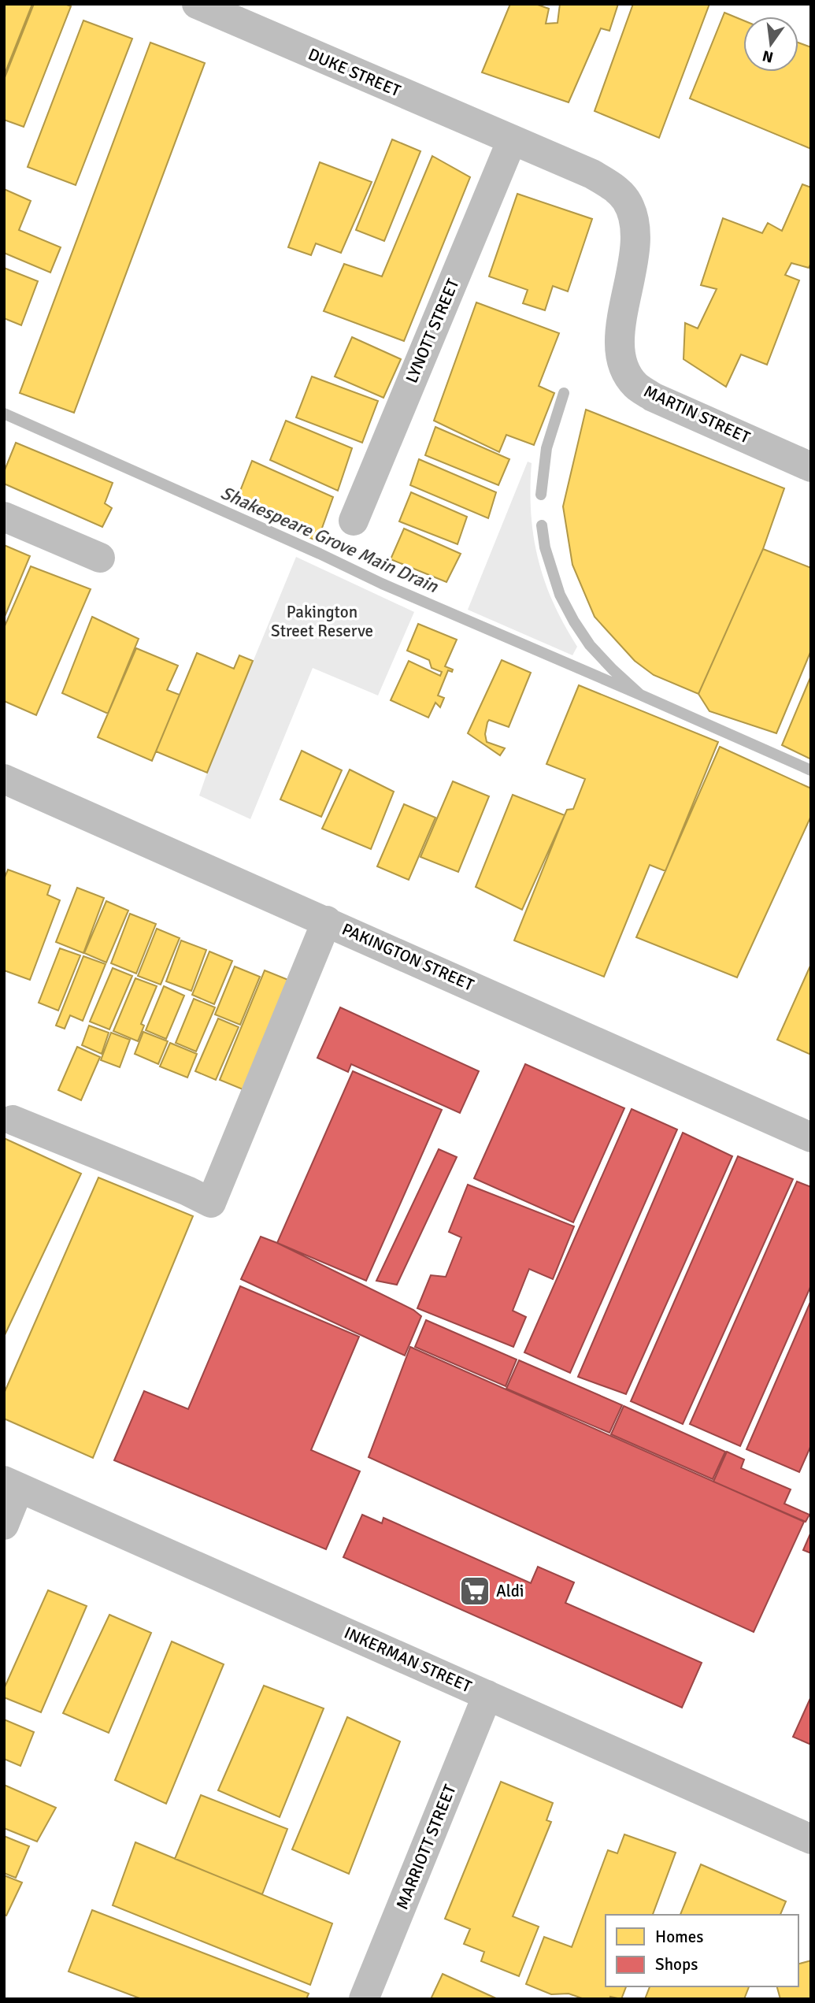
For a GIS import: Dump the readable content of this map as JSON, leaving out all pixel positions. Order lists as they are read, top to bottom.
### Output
{
  "streets": {
    "street": [
      "DUKE STREET",
      "LYNOTT STREET",
      "MARTIN STREET",
      "PAKINGTON STREET",
      "INKERMAN STREET",
      "MARRIOTT STREET"
    ]
  },
  "crossings": [
    ["DUKE STREET", "LYNOTT STREET"],
    ["DUKE STREET", "MARTIN STREET"],
    ["LYNOTT STREET", "MARTIN STREET"],
    ["INKERMAN STREET", "MARRIOTT STREET"]
  ],
  "water": ["Shakespeare Grove Main Drain"],
  "parks": ["Pakington Street Reserve"],
  "places": {
    "supermarket": ["Aldi"]
  },
  "legend": ["Homes", "Shops"],
  "north": "bottom"
}
